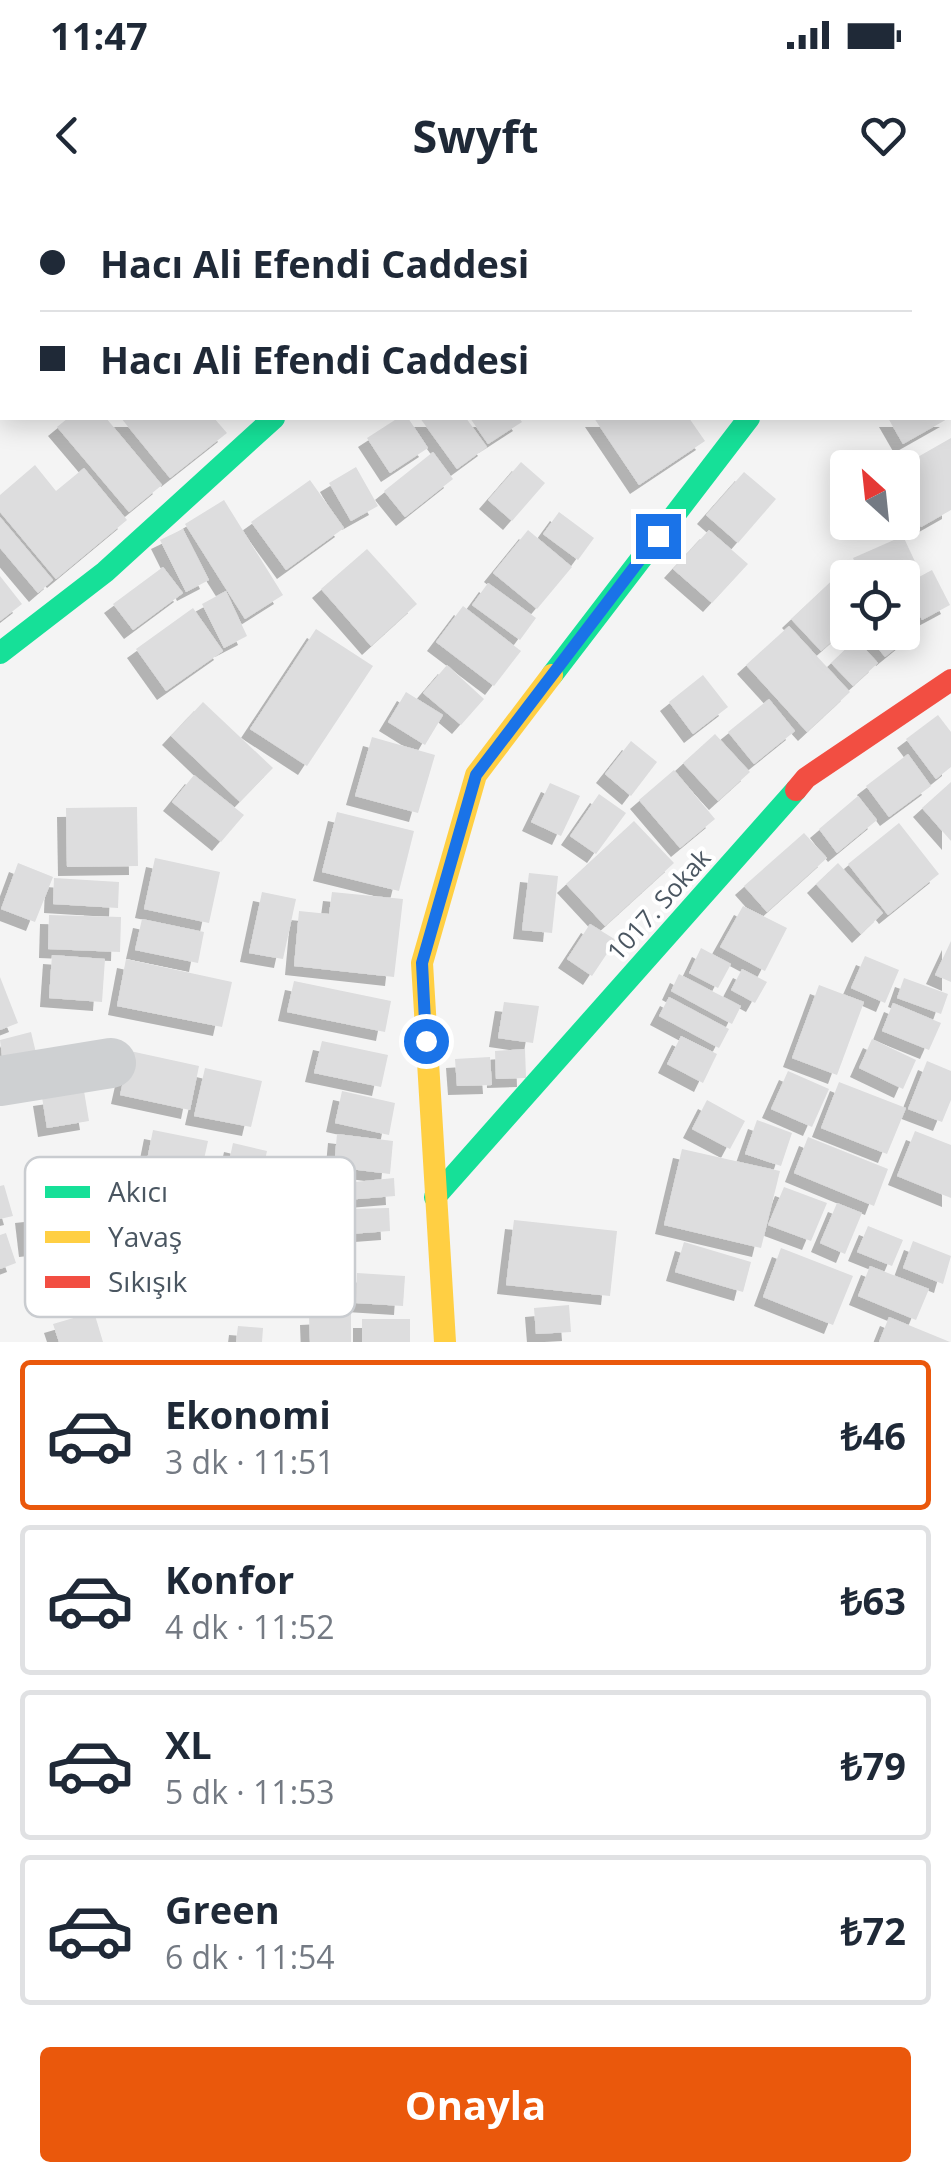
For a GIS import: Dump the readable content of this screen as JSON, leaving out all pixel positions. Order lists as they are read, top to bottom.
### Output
{
  "streets": {
    "street": ["1017. Sokak"]
  },
  "legend": ["Akıcı", "Yavaş", "Sıkışık"],
  "north": "top left",
  "page": {
    "status": "11:47",
    "header": "Swyft",
    "banner": ["Hacı Ali Efendi Caddesi", "Hacı Ali Efendi Caddesi"],
    "list": [
      {
        "name": "Ekonomi",
        "note": "3 dk · 11:51",
        "value": "₺46"
      },
      {
        "name": "Konfor",
        "note": "4 dk · 11:52",
        "value": "₺63"
      },
      {
        "name": "XL",
        "note": "5 dk · 11:53",
        "value": "₺79"
      },
      {
        "name": "Green",
        "note": "6 dk · 11:54",
        "value": "₺72"
      }
    ],
    "buttons": "Onayla"
  }
}
